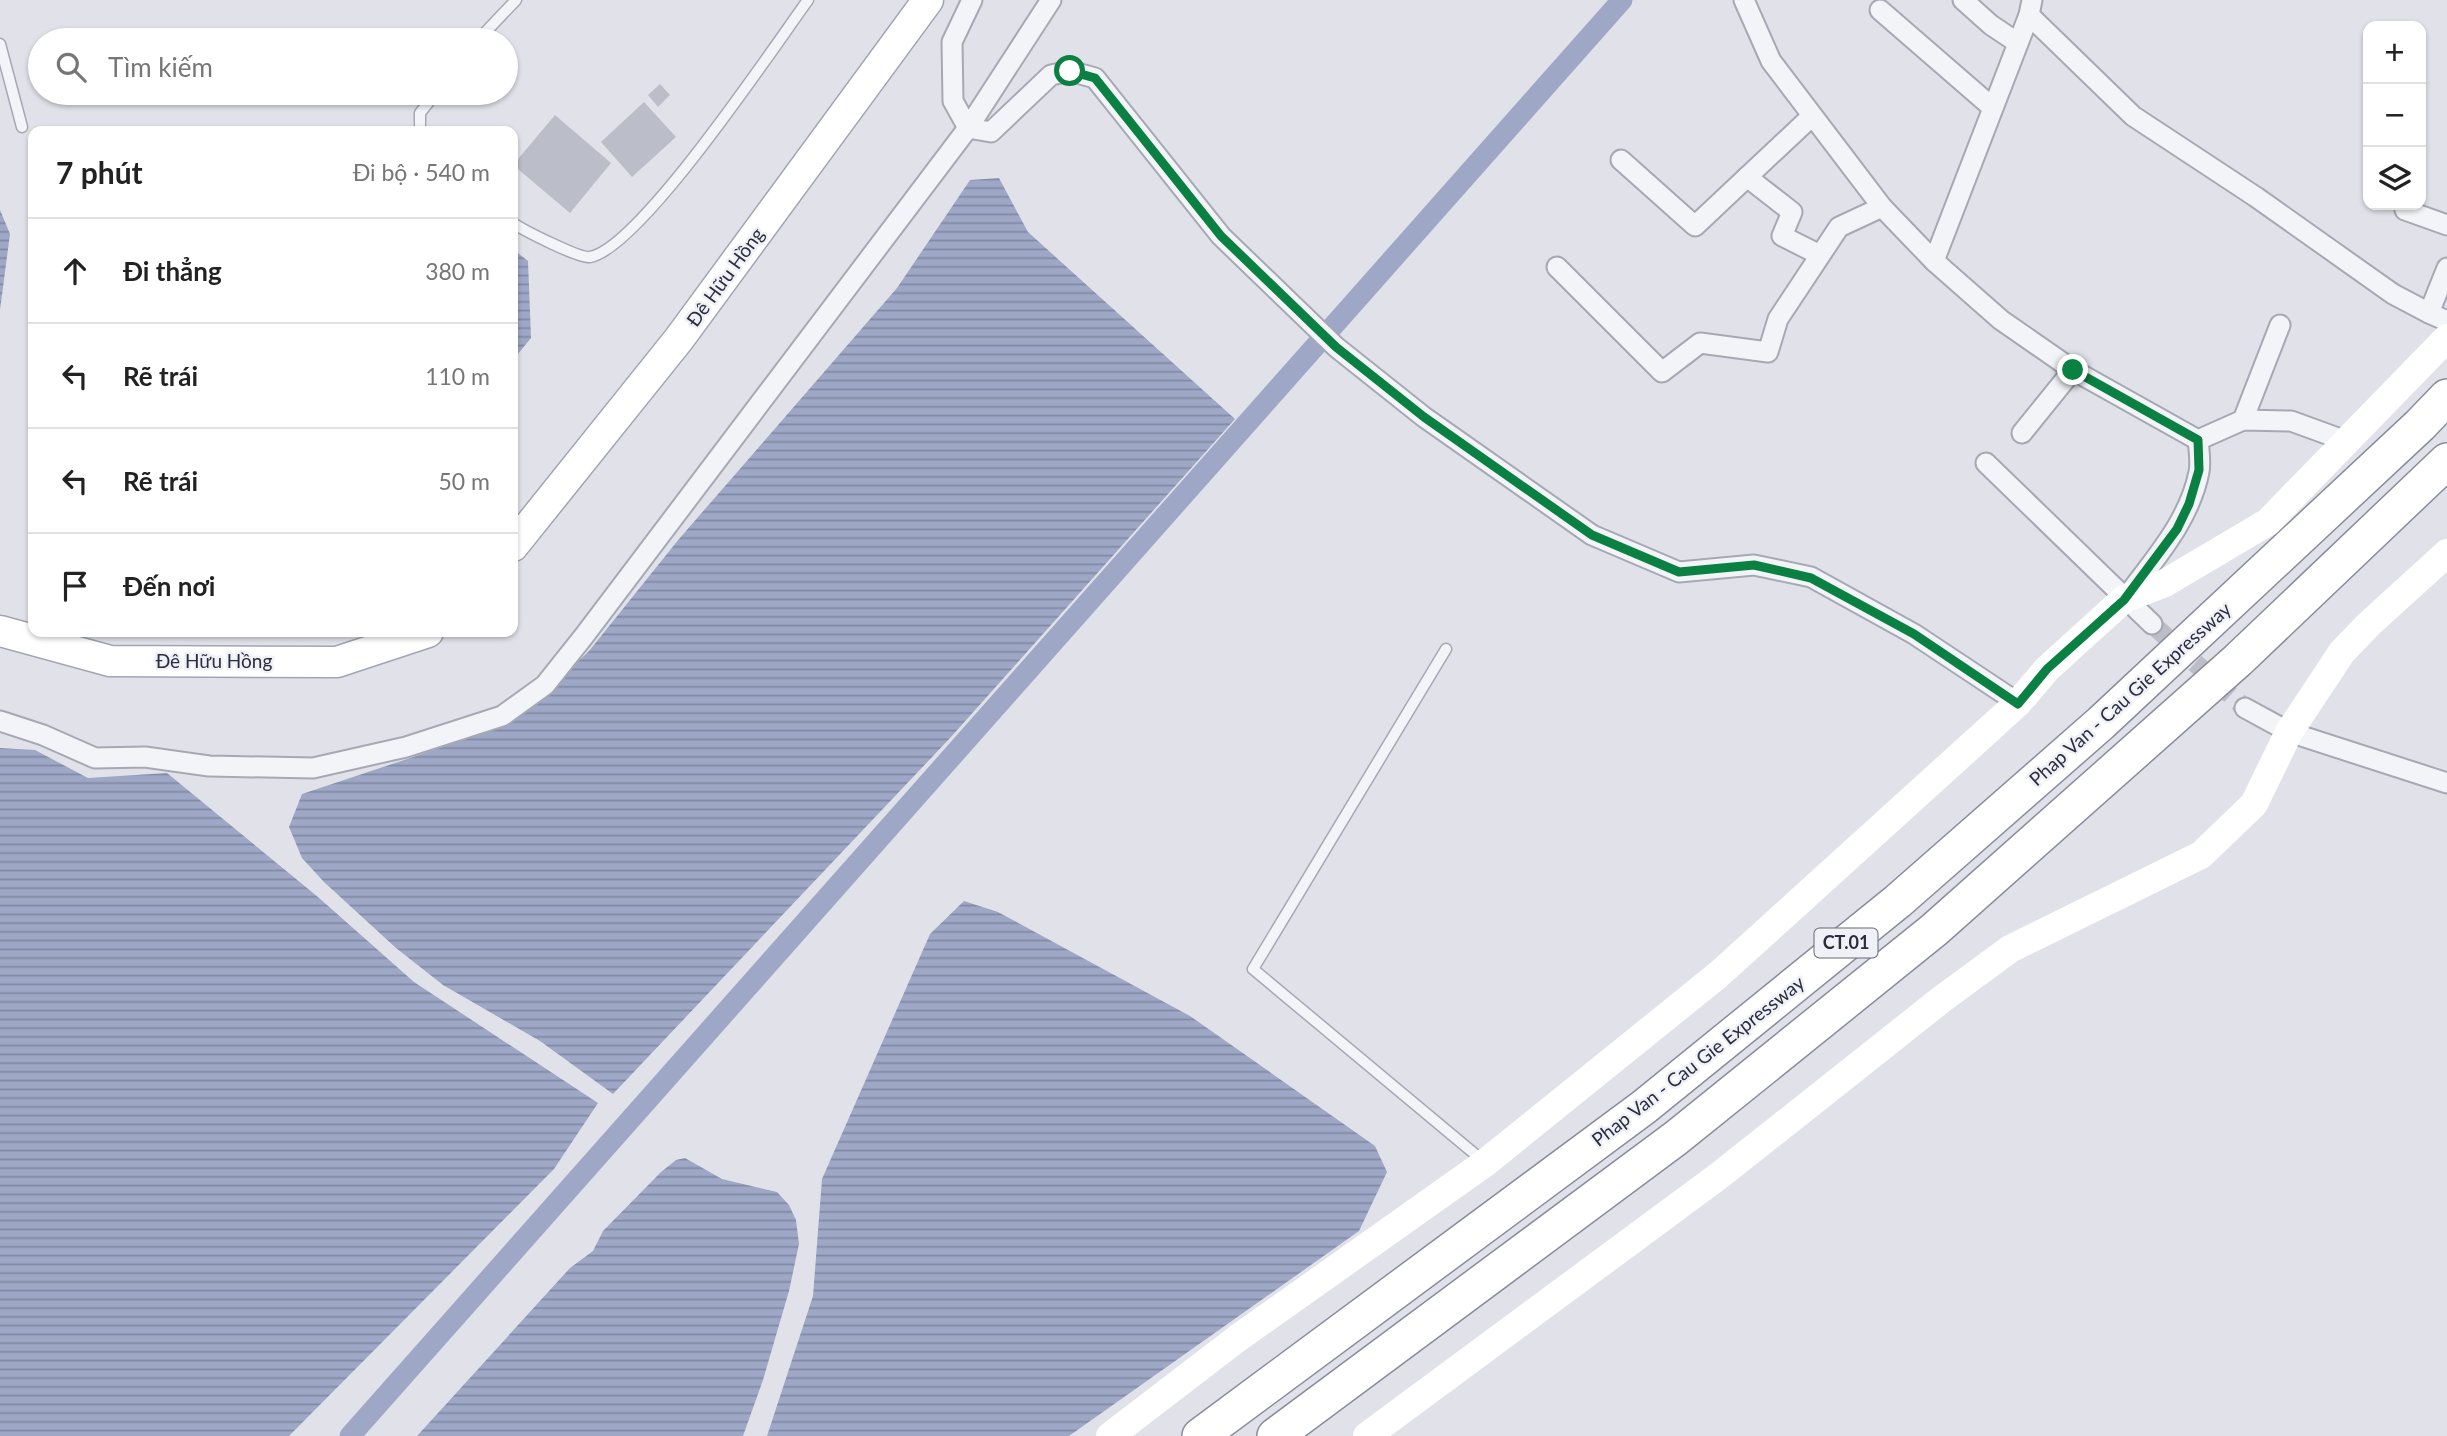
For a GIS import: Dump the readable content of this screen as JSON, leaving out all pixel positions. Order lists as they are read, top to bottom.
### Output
{
  "streets": {
    "highway": ["Phap Van - Cau Gie Expressway", "CT.01"],
    "main road": ["Đê Hữu Hồng"]
  },
  "page": {
    "map_buttons": ["+", "−"],
    "search": "Tìm kiếm",
    "heading": ["7 phút", "Đi bộ · 540 m"],
    "list": [
      ["Đi thẳng", "380 m"],
      ["Rẽ trái", "110 m"],
      ["Rẽ trái", "50 m"],
      "Đến nơi"
    ]
  }
}
